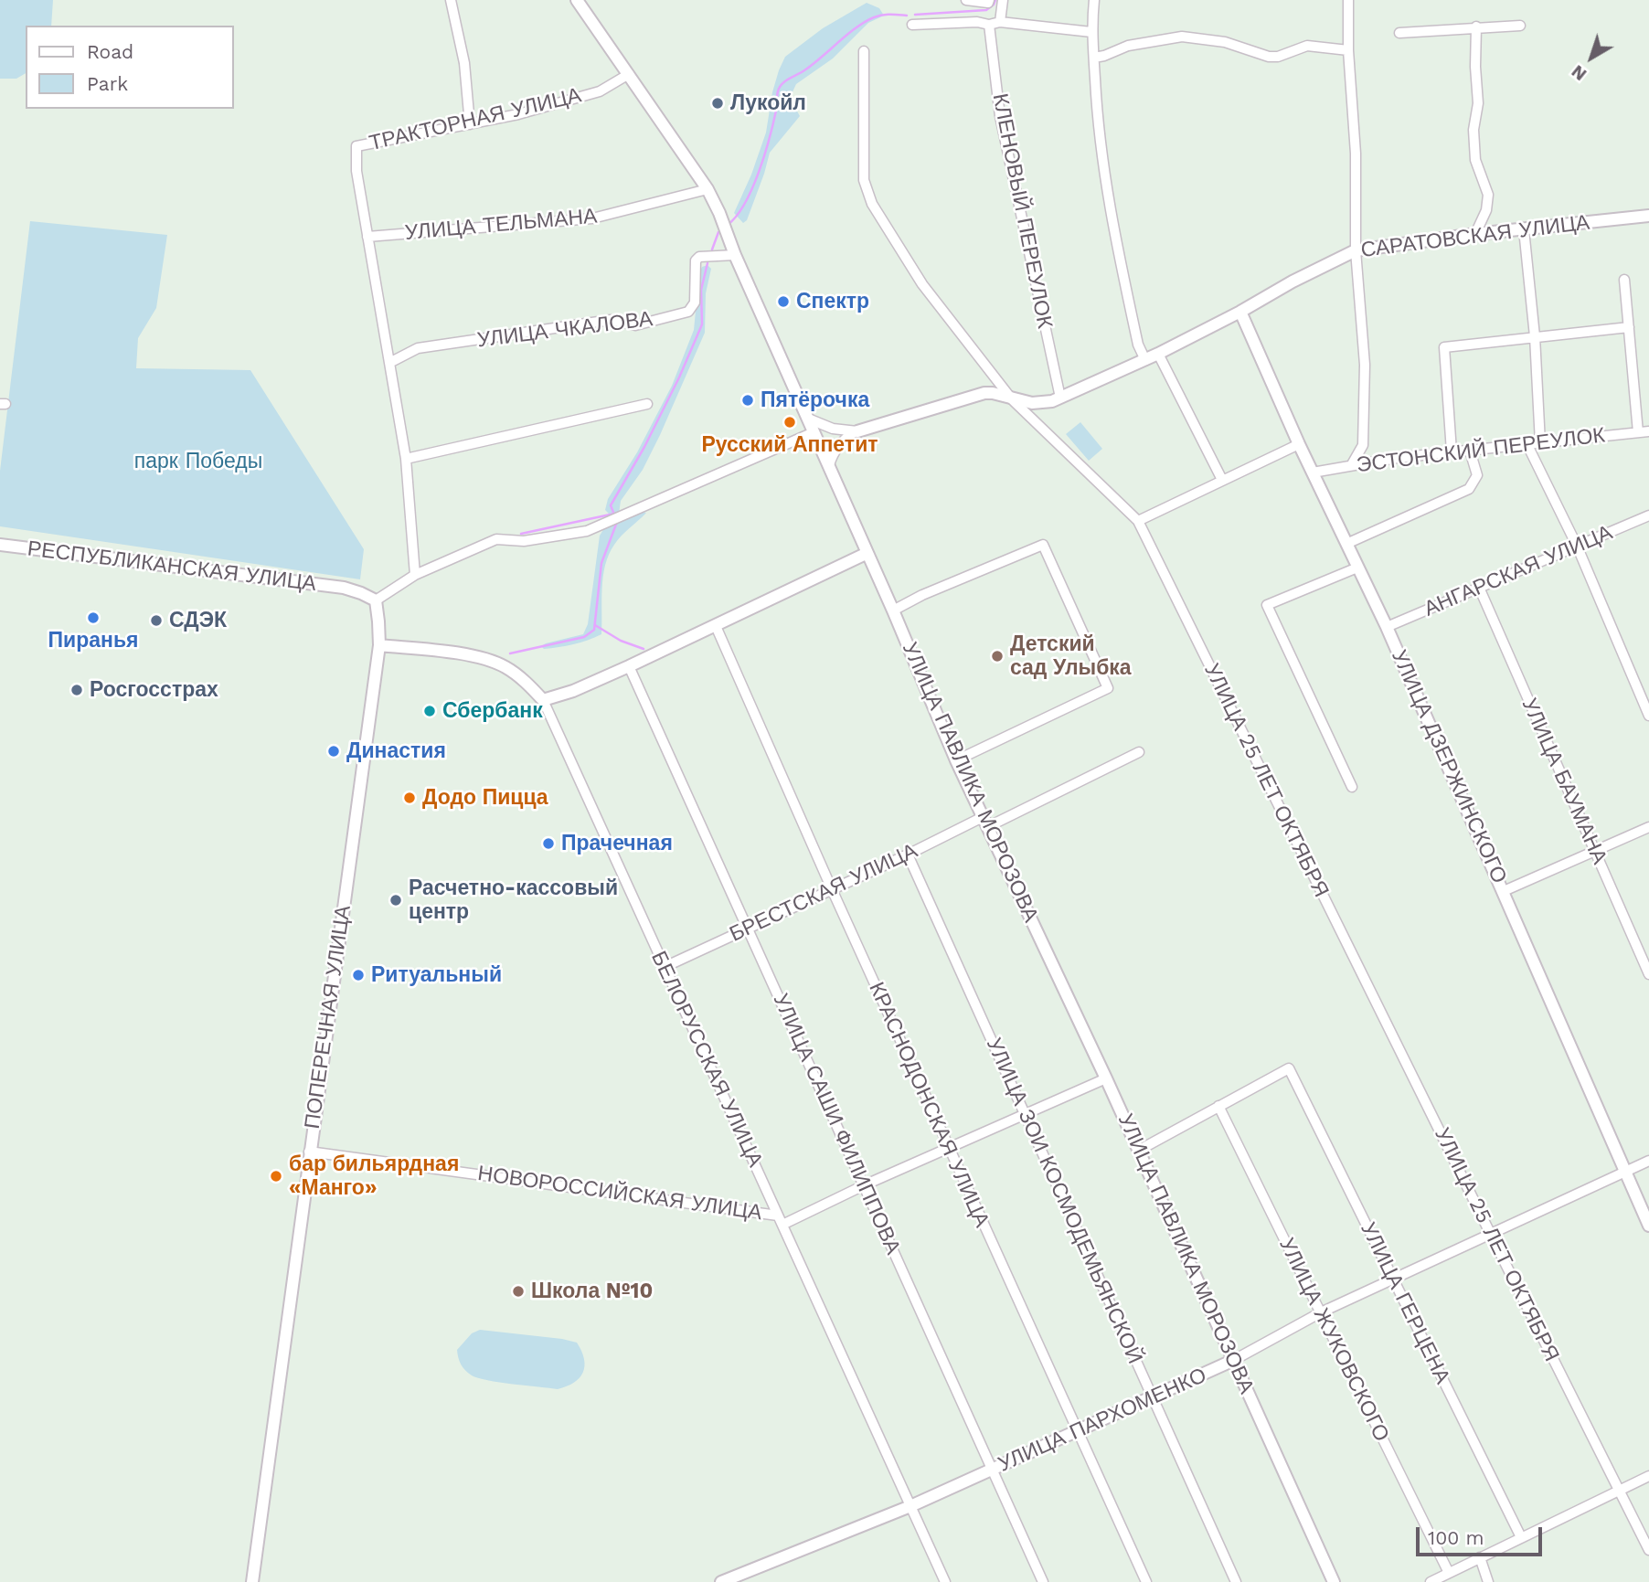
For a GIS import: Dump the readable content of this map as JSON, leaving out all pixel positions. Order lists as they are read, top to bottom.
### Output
{
  "streets": {
    "street": [
      "ТРАКТОРНАЯ УЛИЦА",
      "КЛЕНОВЫЙ ПЕРЕУЛОК",
      "УЛИЦА ТЕЛЬМАНА",
      "САРАТОВСКАЯ УЛИЦА",
      "УЛИЦА ЧКАЛОВА",
      "ЭСТОНСКИЙ ПЕРЕУЛОК",
      "РЕСПУБЛИКАНСКАЯ УЛИЦА",
      "АНГАРСКАЯ УЛИЦА",
      "УЛИЦА ДЗЕРЖИНСКОГО",
      "УЛИЦА 25 ЛЕТ ОКТЯБРЯ",
      "УЛИЦА БАУМАНА",
      "УЛИЦА ПАВЛИКА МОРОЗОВА",
      "БРЕСТСКАЯ УЛИЦА",
      "ПОПЕРЕЧНАЯ УЛИЦА",
      "БЕЛОРУССКАЯ УЛИЦА",
      "КРАСНОДОНСКАЯ УЛИЦА",
      "УЛИЦА САШИ ФИЛИППОВА",
      "НОВОРОССИЙСКАЯ УЛИЦА",
      "УЛИЦА ЗОИ КОСМОДЕМЬЯНСКОЙ",
      "УЛИЦА ГЕРЦЕНА",
      "УЛИЦА ЖУКОВСКОГО",
      "УЛИЦА ПАРХОМЕНКО"
    ]
  },
  "crossings": [
    ["ТРАКТОРНАЯ УЛИЦА", "УЛИЦА ТЕЛЬМАНА"],
    ["ТРАКТОРНАЯ УЛИЦА", "УЛИЦА ПАВЛИКА МОРОЗОВА"],
    ["КЛЕНОВЫЙ ПЕРЕУЛОК", "САРАТОВСКАЯ УЛИЦА"],
    ["УЛИЦА ТЕЛЬМАНА", "УЛИЦА ПАВЛИКА МОРОЗОВА"],
    ["САРАТОВСКАЯ УЛИЦА", "УЛИЦА ДЗЕРЖИНСКОГО"],
    ["САРАТОВСКАЯ УЛИЦА", "УЛИЦА 25 ЛЕТ ОКТЯБРЯ"],
    ["УЛИЦА ЧКАЛОВА", "УЛИЦА ПАВЛИКА МОРОЗОВА"],
    ["ЭСТОНСКИЙ ПЕРЕУЛОК", "УЛИЦА ДЗЕРЖИНСКОГО"],
    ["РЕСПУБЛИКАНСКАЯ УЛИЦА", "ПОПЕРЕЧНАЯ УЛИЦА"],
    ["АНГАРСКАЯ УЛИЦА", "УЛИЦА ДЗЕРЖИНСКОГО"],
    ["АНГАРСКАЯ УЛИЦА", "УЛИЦА БАУМАНА"],
    ["УЛИЦА ДЗЕРЖИНСКОГО", "УЛИЦА ПАРХОМЕНКО"],
    ["УЛИЦА 25 ЛЕТ ОКТЯБРЯ", "УЛИЦА ПАРХОМЕНКО"],
    ["УЛИЦА ПАВЛИКА МОРОЗОВА", "БРЕСТСКАЯ УЛИЦА"],
    ["УЛИЦА ПАВЛИКА МОРОЗОВА", "УЛИЦА ПАРХОМЕНКО"],
    ["БРЕСТСКАЯ УЛИЦА", "БЕЛОРУССКАЯ УЛИЦА"],
    ["БРЕСТСКАЯ УЛИЦА", "КРАСНОДОНСКАЯ УЛИЦА"],
    ["БРЕСТСКАЯ УЛИЦА", "УЛИЦА САШИ ФИЛИППОВА"],
    ["БРЕСТСКАЯ УЛИЦА", "УЛИЦА ЗОИ КОСМОДЕМЬЯНСКОЙ"],
    ["ПОПЕРЕЧНАЯ УЛИЦА", "БЕЛОРУССКАЯ УЛИЦА"],
    ["ПОПЕРЕЧНАЯ УЛИЦА", "НОВОРОССИЙСКАЯ УЛИЦА"],
    ["БЕЛОРУССКАЯ УЛИЦА", "НОВОРОССИЙСКАЯ УЛИЦА"],
    ["БЕЛОРУССКАЯ УЛИЦА", "УЛИЦА ПАРХОМЕНКО"],
    ["КРАСНОДОНСКАЯ УЛИЦА", "УЛИЦА ПАРХОМЕНКО"],
    ["УЛИЦА САШИ ФИЛИППОВА", "УЛИЦА ПАРХОМЕНКО"],
    ["УЛИЦА ЗОИ КОСМОДЕМЬЯНСКОЙ", "УЛИЦА ПАРХОМЕНКО"],
    ["УЛИЦА ГЕРЦЕНА", "УЛИЦА ЖУКОВСКОГО"],
    ["УЛИЦА ГЕРЦЕНА", "УЛИЦА ПАРХОМЕНКО"],
    ["УЛИЦА ЖУКОВСКОГО", "УЛИЦА ПАРХОМЕНКО"]
  ],
  "parks": ["парк Победы"],
  "places": [
    "Лукойл",
    "Спектр",
    "Пятёрочка",
    "Русский Аппетит",
    "Пиранья",
    "СДЭК",
    "Детский сад Улыбка",
    "Росгосстрах",
    "Сбербанк",
    "Династия",
    "Додо Пицца",
    "Прачечная",
    "Расчетно-кассовый центр",
    "Ритуальный",
    "бар бильярдная «Манго»",
    "Школа №10"
  ],
  "legend": ["Road", "Park"],
  "scale_bar": "100 m",
  "north": "bottom left"
}
